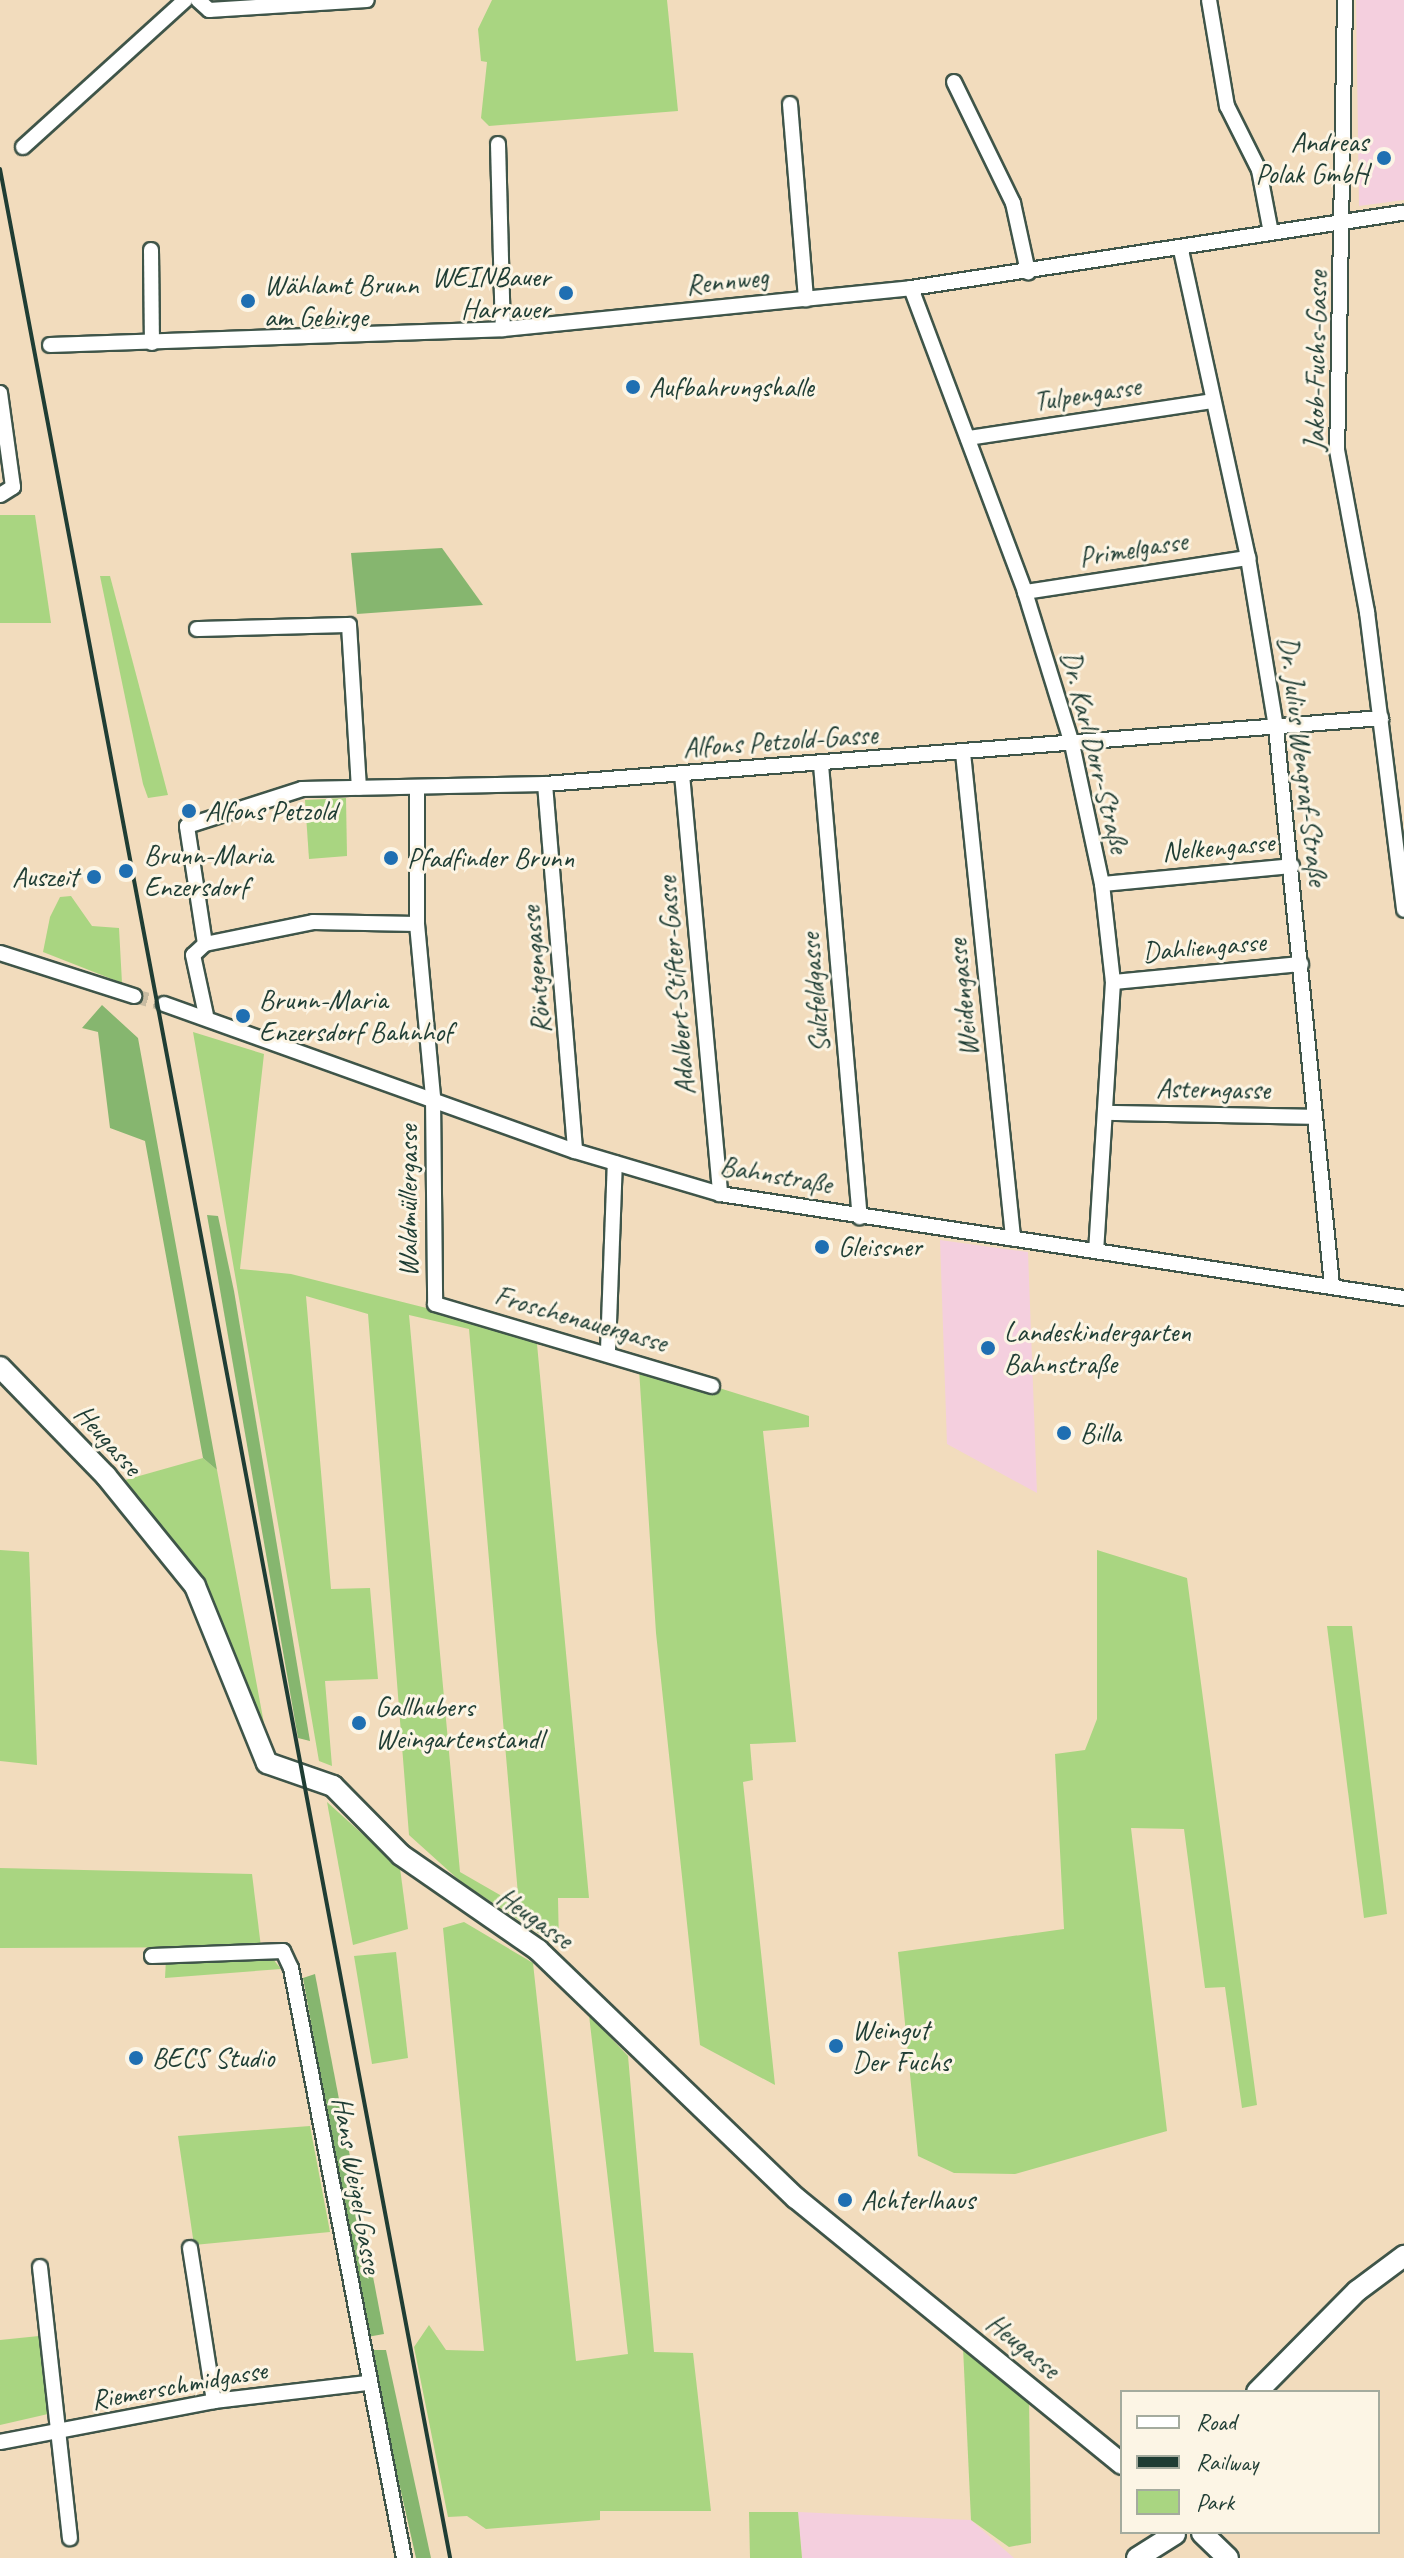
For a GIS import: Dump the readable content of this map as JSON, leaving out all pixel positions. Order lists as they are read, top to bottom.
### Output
{
  "streets": {
    "street": [
      "Rennweg",
      "Jakob-Fuchs-Gasse",
      "Tulpengasse",
      "Primelgasse",
      "Alfons Petzold-Gasse",
      "Dr. Karl Dorr-Straße",
      "Dr. Julius Wengraf-Straße",
      "Nelkengasse",
      "Dahliengasse",
      "Röntgengasse",
      "Adalbert-Stifter-Gasse",
      "Sulzfeldgasse",
      "Weidengasse",
      "Asterngasse",
      "Bahnstraße",
      "Waldmüllergasse",
      "Froschenauergasse",
      "Heugasse",
      "Hans Weigel-Gasse",
      "Riemerschmidgasse"
    ]
  },
  "crossings": [
    ["Rennweg", "Jakob-Fuchs-Gasse"],
    ["Rennweg", "Dr. Karl Dorr-Straße"],
    ["Rennweg", "Dr. Julius Wengraf-Straße"],
    ["Jakob-Fuchs-Gasse", "Alfons Petzold-Gasse"],
    ["Tulpengasse", "Dr. Karl Dorr-Straße"],
    ["Tulpengasse", "Dr. Julius Wengraf-Straße"],
    ["Primelgasse", "Dr. Karl Dorr-Straße"],
    ["Primelgasse", "Dr. Julius Wengraf-Straße"],
    ["Alfons Petzold-Gasse", "Dr. Karl Dorr-Straße"],
    ["Alfons Petzold-Gasse", "Dr. Julius Wengraf-Straße"],
    ["Alfons Petzold-Gasse", "Röntgengasse"],
    ["Alfons Petzold-Gasse", "Adalbert-Stifter-Gasse"],
    ["Alfons Petzold-Gasse", "Sulzfeldgasse"],
    ["Alfons Petzold-Gasse", "Weidengasse"],
    ["Alfons Petzold-Gasse", "Waldmüllergasse"],
    ["Dr. Karl Dorr-Straße", "Nelkengasse"],
    ["Dr. Karl Dorr-Straße", "Dahliengasse"],
    ["Dr. Karl Dorr-Straße", "Asterngasse"],
    ["Dr. Karl Dorr-Straße", "Bahnstraße"],
    ["Dr. Julius Wengraf-Straße", "Nelkengasse"],
    ["Dr. Julius Wengraf-Straße", "Dahliengasse"],
    ["Dr. Julius Wengraf-Straße", "Asterngasse"],
    ["Dr. Julius Wengraf-Straße", "Bahnstraße"],
    ["Röntgengasse", "Bahnstraße"],
    ["Adalbert-Stifter-Gasse", "Bahnstraße"],
    ["Sulzfeldgasse", "Bahnstraße"],
    ["Weidengasse", "Bahnstraße"],
    ["Bahnstraße", "Waldmüllergasse"],
    ["Waldmüllergasse", "Froschenauergasse"],
    ["Hans Weigel-Gasse", "Riemerschmidgasse"]
  ],
  "places": [
    "Andreas Polak GmbH",
    "WEINBauer Harrauer",
    "Wählamt Brunn am Gebirge",
    "Aufbahrungshalle",
    "Alfons Petzold",
    "Pfadfinder Brunn",
    "Brunn-Maria Enzersdorf",
    "Auszeit",
    "Brunn-Maria Enzersdorf Bahnhof",
    "Gleissner",
    "Landeskindergarten Bahnstraße",
    "Billa",
    "Gallhubers Weingartenstandl",
    "Weingut Der Fuchs",
    "BECS Studio",
    "Achterlhaus"
  ],
  "legend": ["Road", "Railway", "Park"]
}
